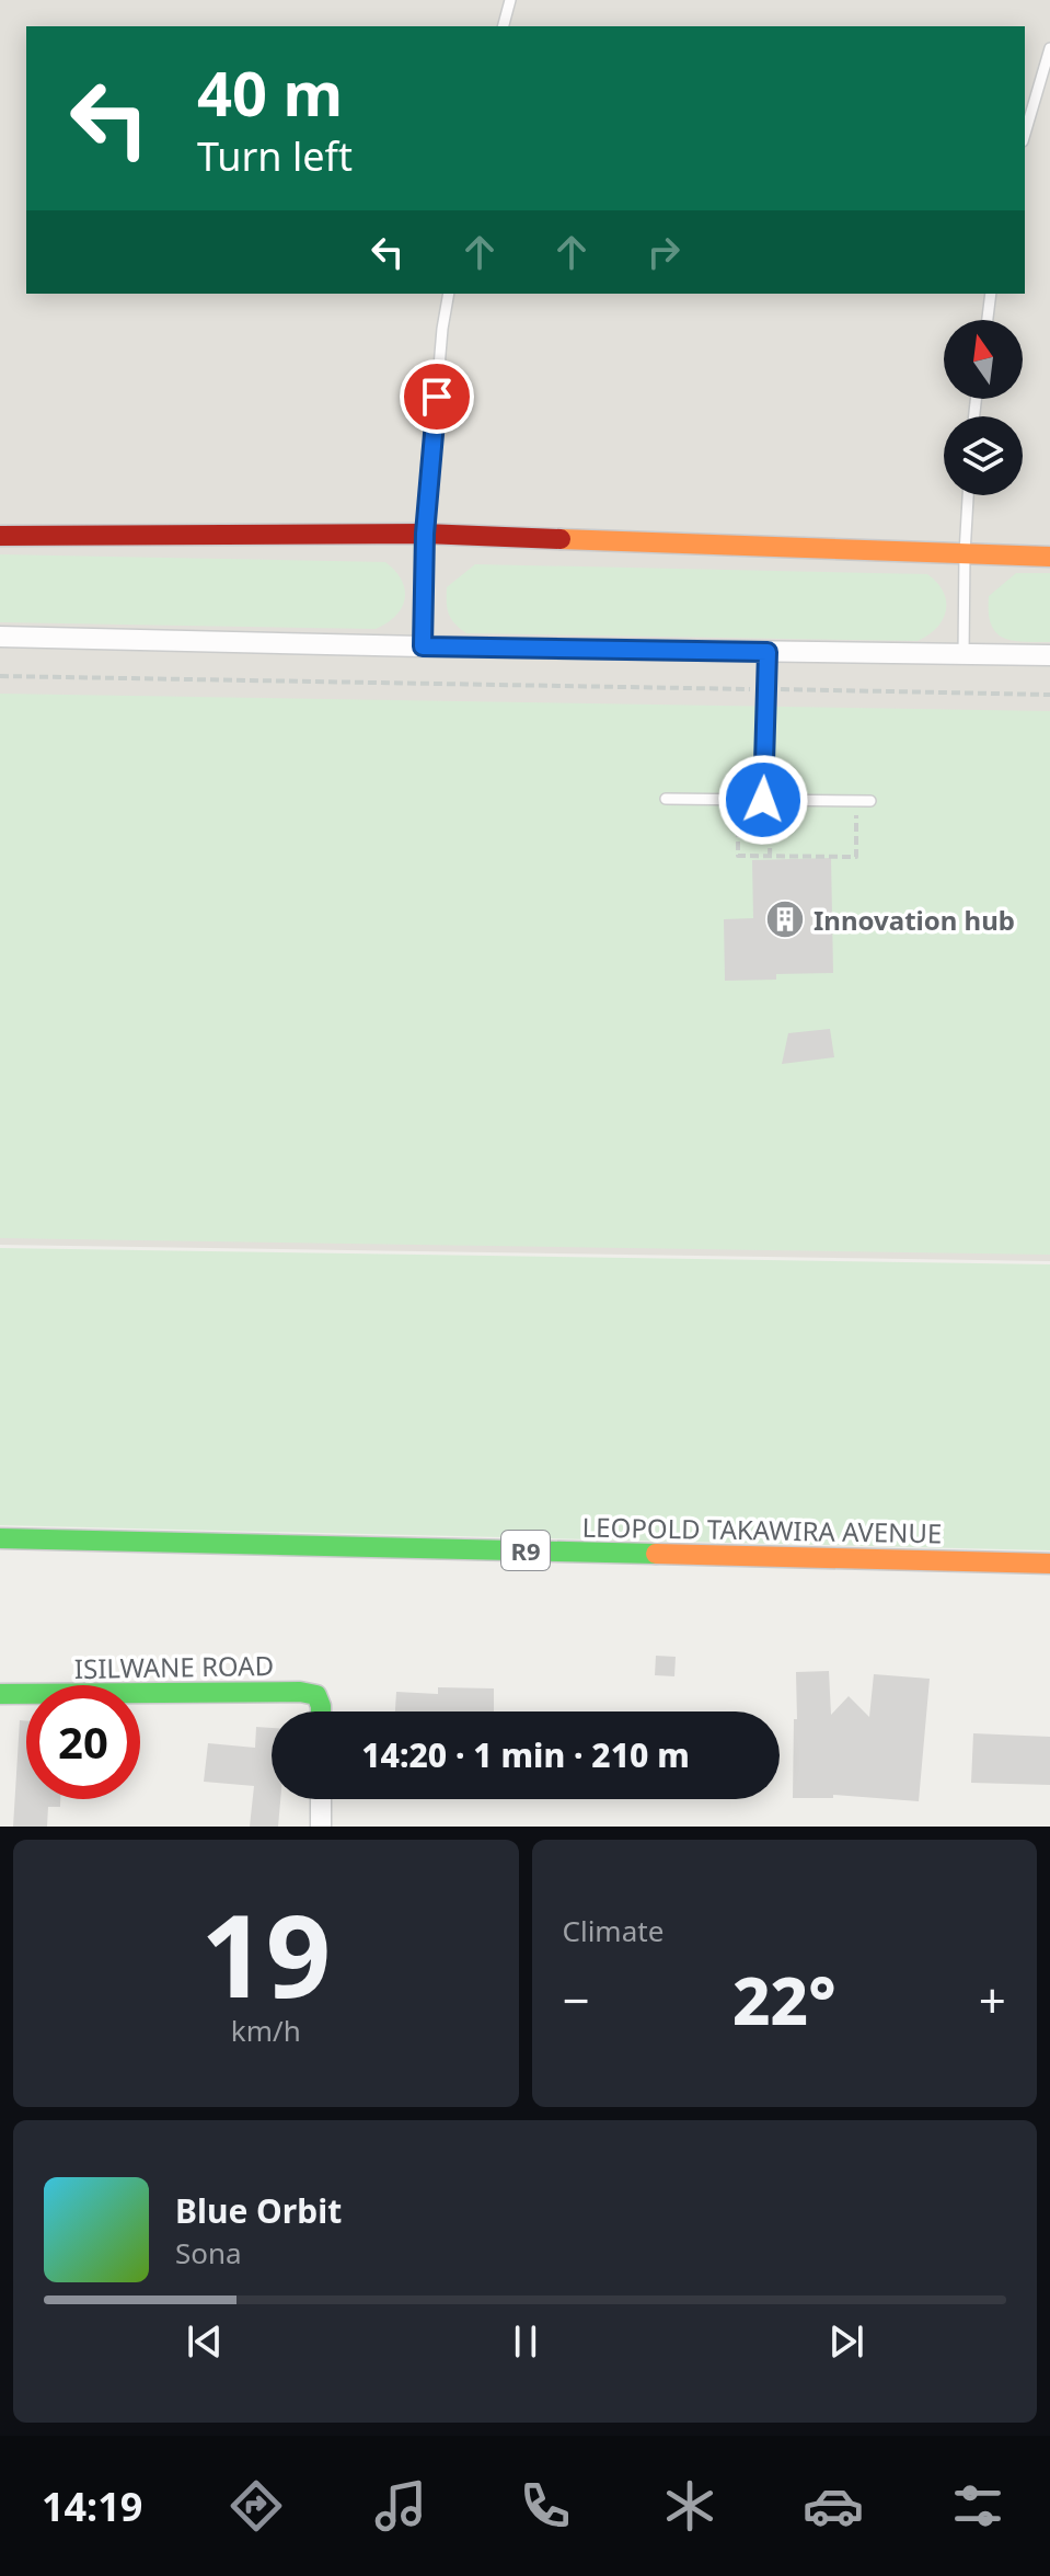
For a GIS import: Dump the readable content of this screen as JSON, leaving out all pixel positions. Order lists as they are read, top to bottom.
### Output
{
  "streets": {
    "main road": ["LEOPOLD TAKAWIRA AVENUE", "R9", "ISILWANE ROAD"]
  },
  "places": {
    "building": ["Innovation hub"]
  },
  "north": "top",
  "page": {
    "turn": ["40 m", "Turn left"],
    "limit": "20",
    "trip": "14:20 · 1 min · 210 m",
    "tile": [
      ["19", "km/h"],
      "Climate"
    ],
    "heat": ["−", "22°", "+"],
    "song": ["Blue Orbit", "Sona"],
    "tabs": "14:19"
  }
}
